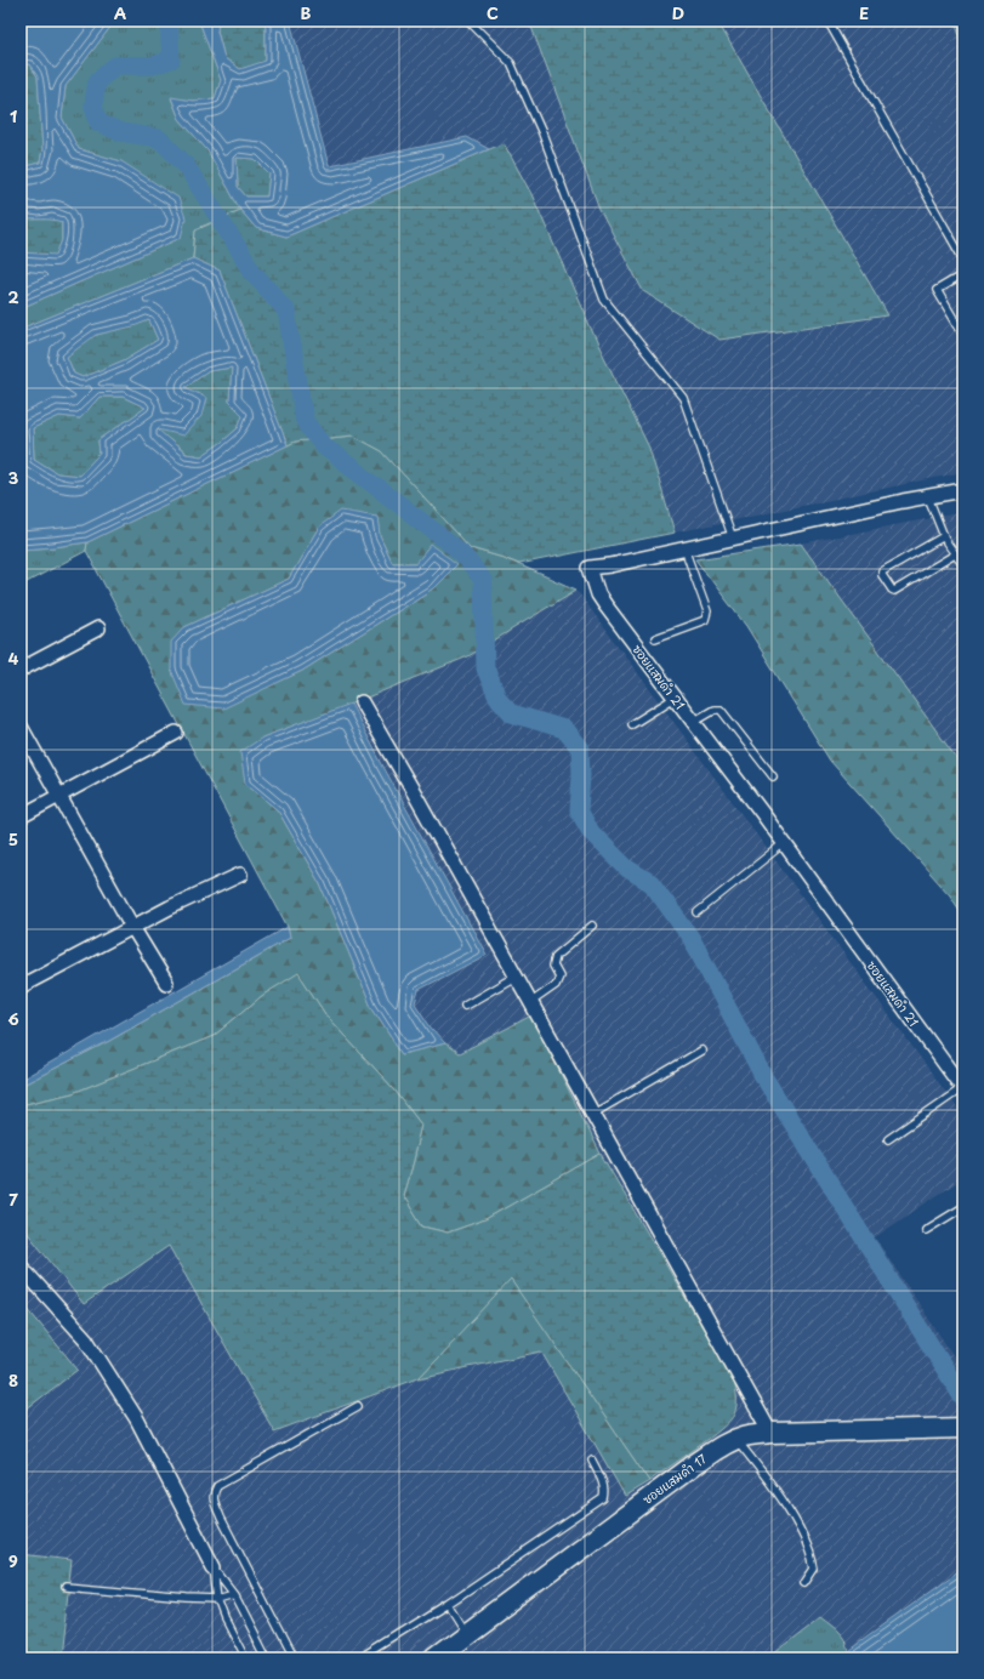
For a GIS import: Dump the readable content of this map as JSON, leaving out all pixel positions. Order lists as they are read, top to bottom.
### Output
{
  "streets": {
    "street": ["ซอยแสมดำ 21", "ซอยแสมดำ 17"]
  },
  "grid": {
    "columns": [
      "A",
      "B",
      "C",
      "D",
      "E"
    ],
    "rows": [
      "1",
      "2",
      "3",
      "4",
      "5",
      "6",
      "7",
      "8",
      "9"
    ]
  }
}
